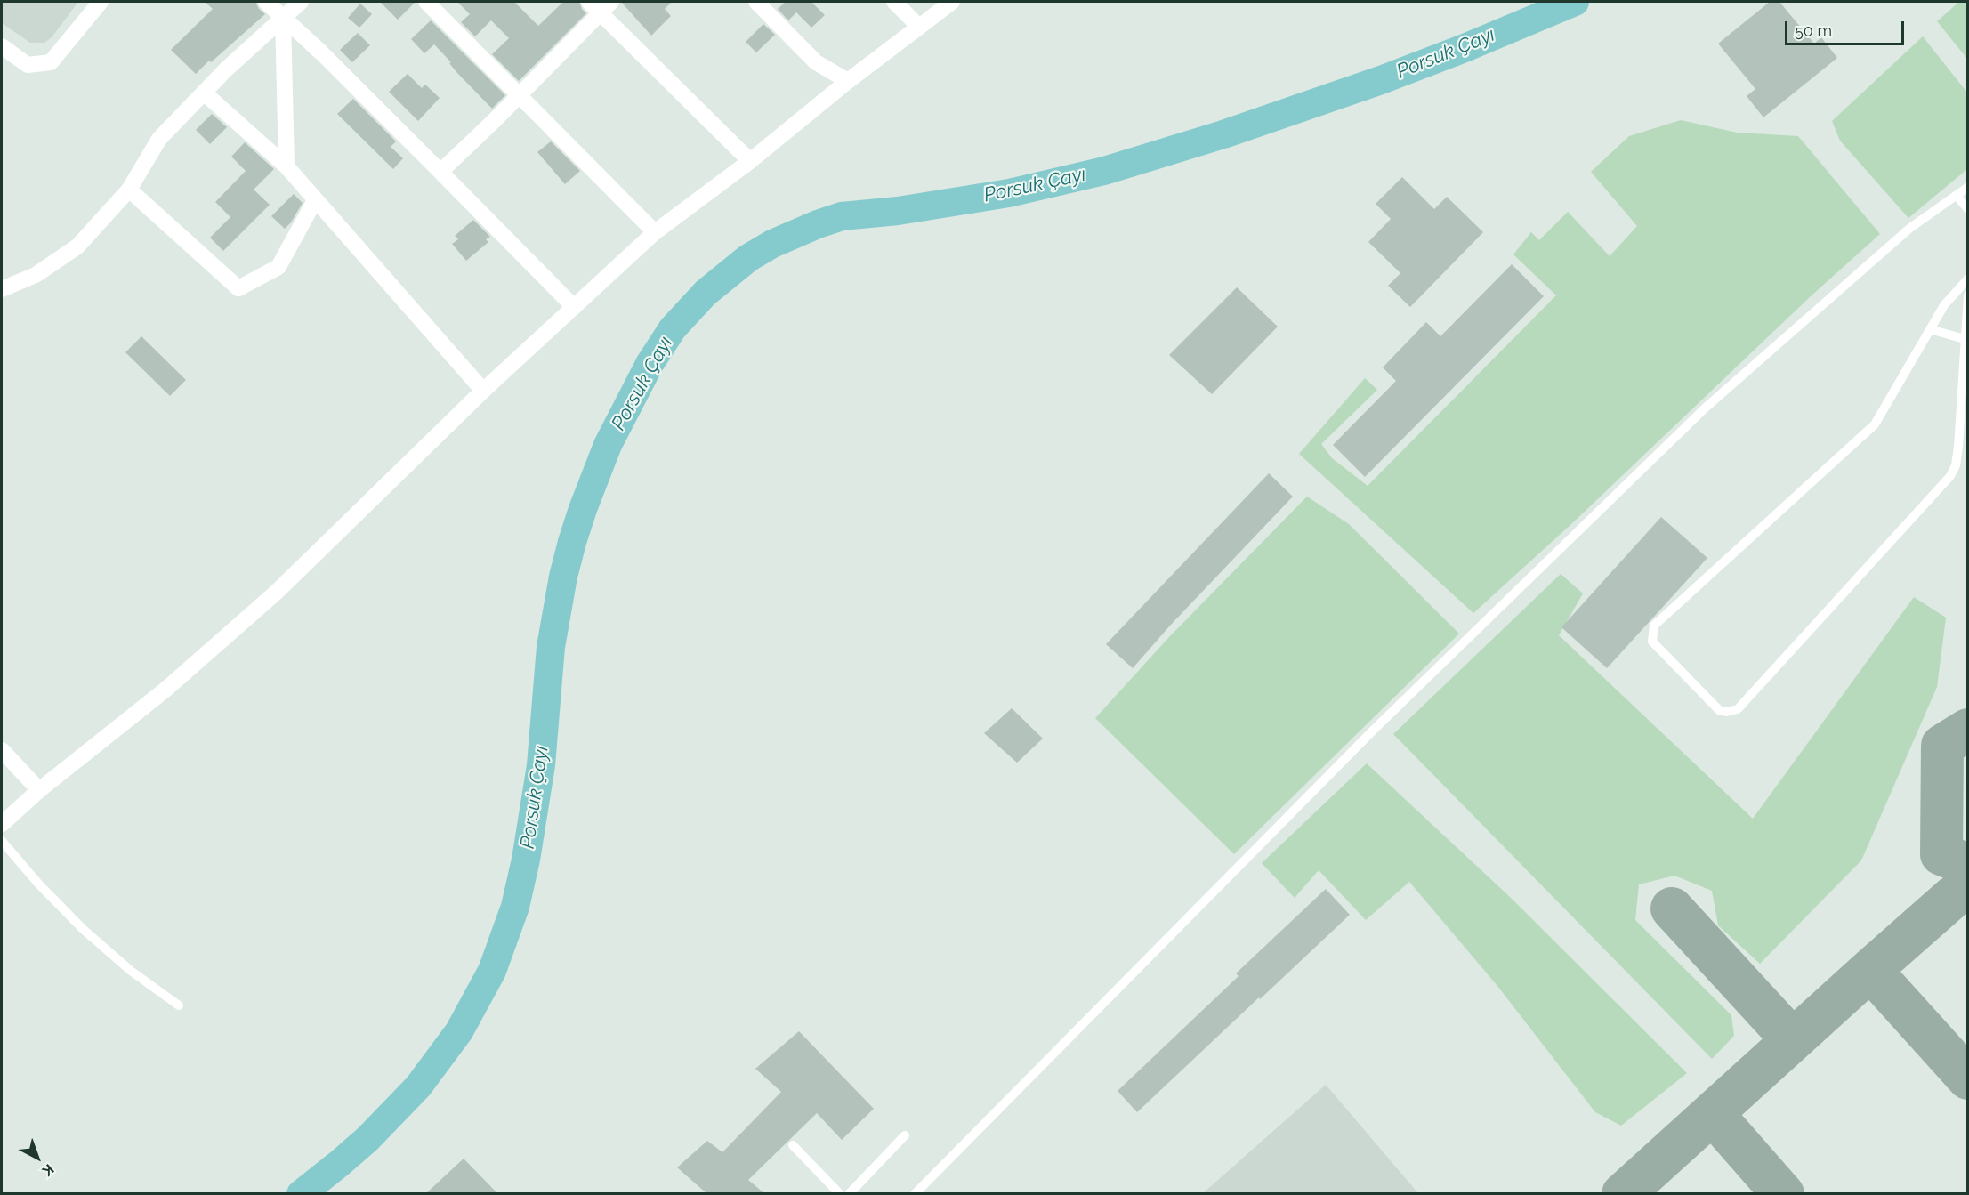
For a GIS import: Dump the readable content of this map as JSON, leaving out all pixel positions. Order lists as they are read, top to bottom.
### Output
{
  "water": ["Porsuk Çayı"],
  "scale_bar": "50 m",
  "north": "bottom right"
}
